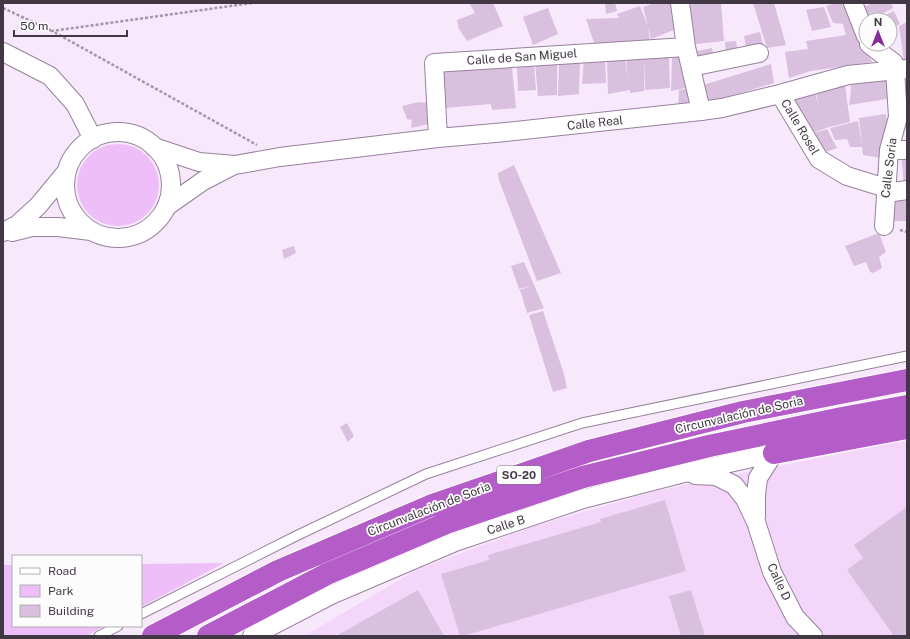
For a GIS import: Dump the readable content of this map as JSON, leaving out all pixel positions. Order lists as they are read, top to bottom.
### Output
{
  "streets": {
    "highway": ["Circunvalación de Soria", "SO-20"],
    "street": [
      "Calle de San Miguel",
      "Calle Real",
      "Calle Rosel",
      "Calle Soria",
      "Calle B",
      "Calle D"
    ]
  },
  "crossings": [
    ["Calle de San Miguel", "Calle Real"],
    ["Calle Real", "Calle Rosel"],
    ["Calle Real", "Calle Soria"],
    ["Calle Rosel", "Calle Soria"],
    ["Calle B", "Calle D"]
  ],
  "legend": ["Road", "Park", "Building"],
  "scale_bar": "50 m",
  "north": "top"
}
